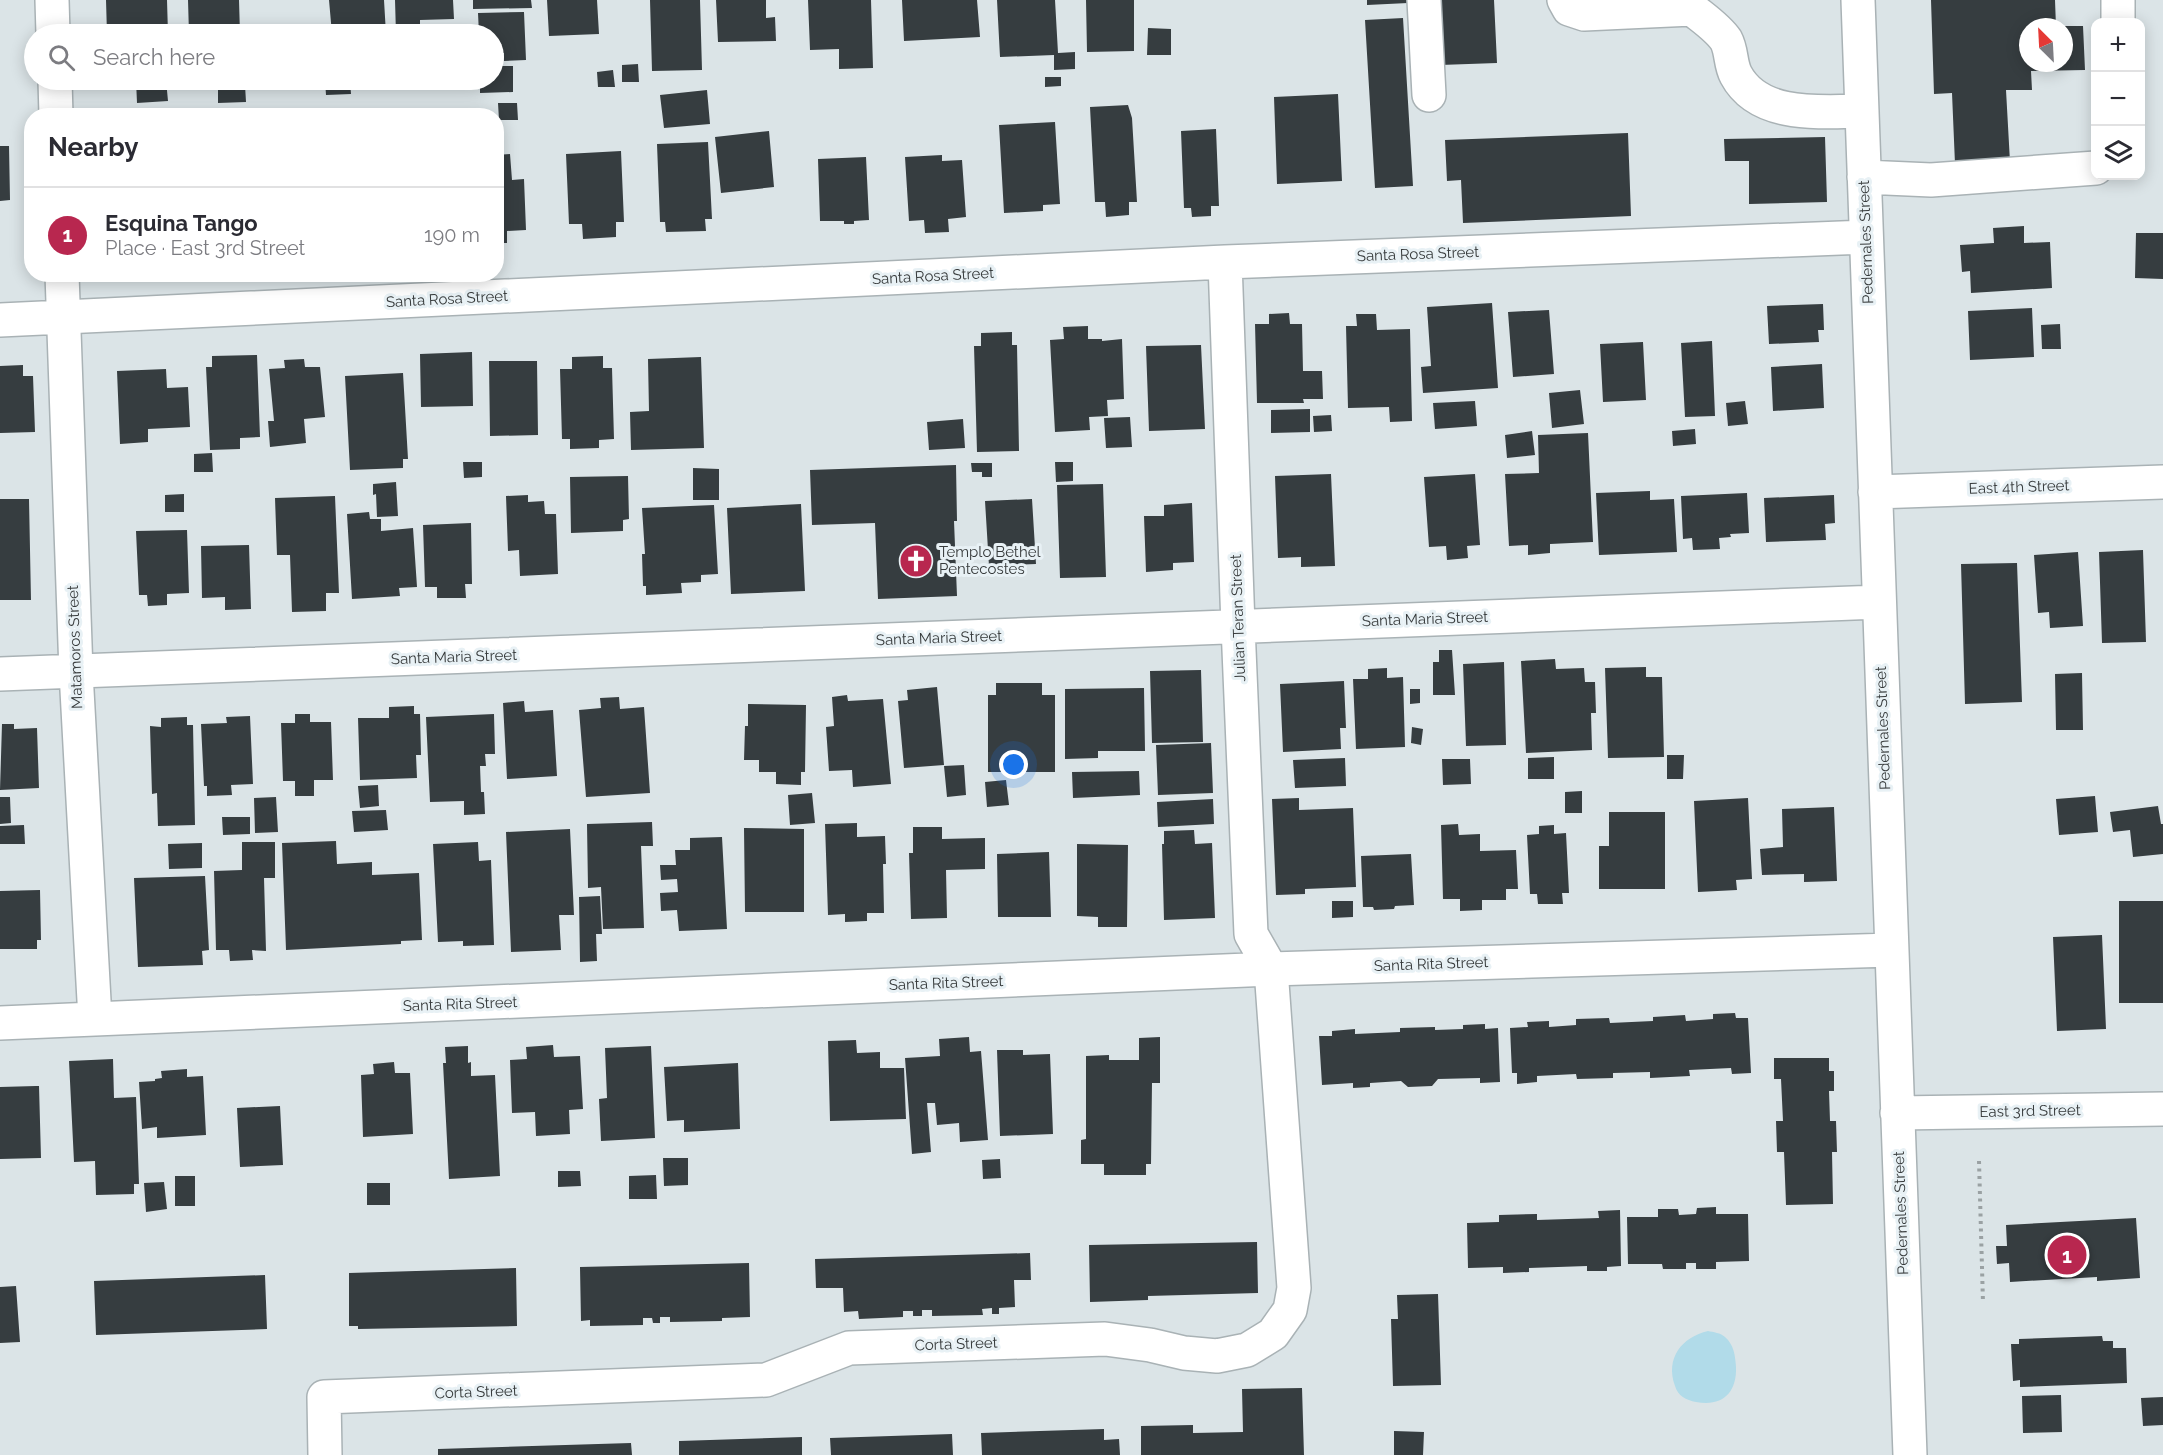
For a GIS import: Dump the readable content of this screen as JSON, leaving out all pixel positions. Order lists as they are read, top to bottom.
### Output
{
  "streets": {
    "street": [
      "Pedernales Street",
      "Santa Rosa Street",
      "East 4th Street",
      "Julian Teran Street",
      "Santa Maria Street",
      "Matamoros Street",
      "Santa Rita Street",
      "East 3rd Street",
      "Corta Street"
    ]
  },
  "crossings": [
    ["Pedernales Street", "Santa Rosa Street"],
    ["Pedernales Street", "East 4th Street"],
    ["Pedernales Street", "Santa Maria Street"],
    ["Pedernales Street", "Santa Rita Street"],
    ["Pedernales Street", "East 3rd Street"],
    ["Santa Rosa Street", "Julian Teran Street"],
    ["Santa Rosa Street", "Matamoros Street"],
    ["Julian Teran Street", "Santa Maria Street"],
    ["Julian Teran Street", "Santa Rita Street"],
    ["Julian Teran Street", "Corta Street"],
    ["Santa Maria Street", "Matamoros Street"],
    ["Matamoros Street", "Santa Rita Street"],
    ["Santa Rita Street", "Corta Street"]
  ],
  "places": {
    "church": ["Templo Bethel Pentecostes"]
  },
  "north": "top left",
  "page": {
    "map_buttons": ["+", "−"],
    "search": "Search here",
    "heading": "Nearby",
    "list": [
      {
        "mark": "1",
        "name": "Esquina Tango",
        "note": "Place · East 3rd Street",
        "value": "190 m"
      }
    ],
    "pins": "1"
  }
}
